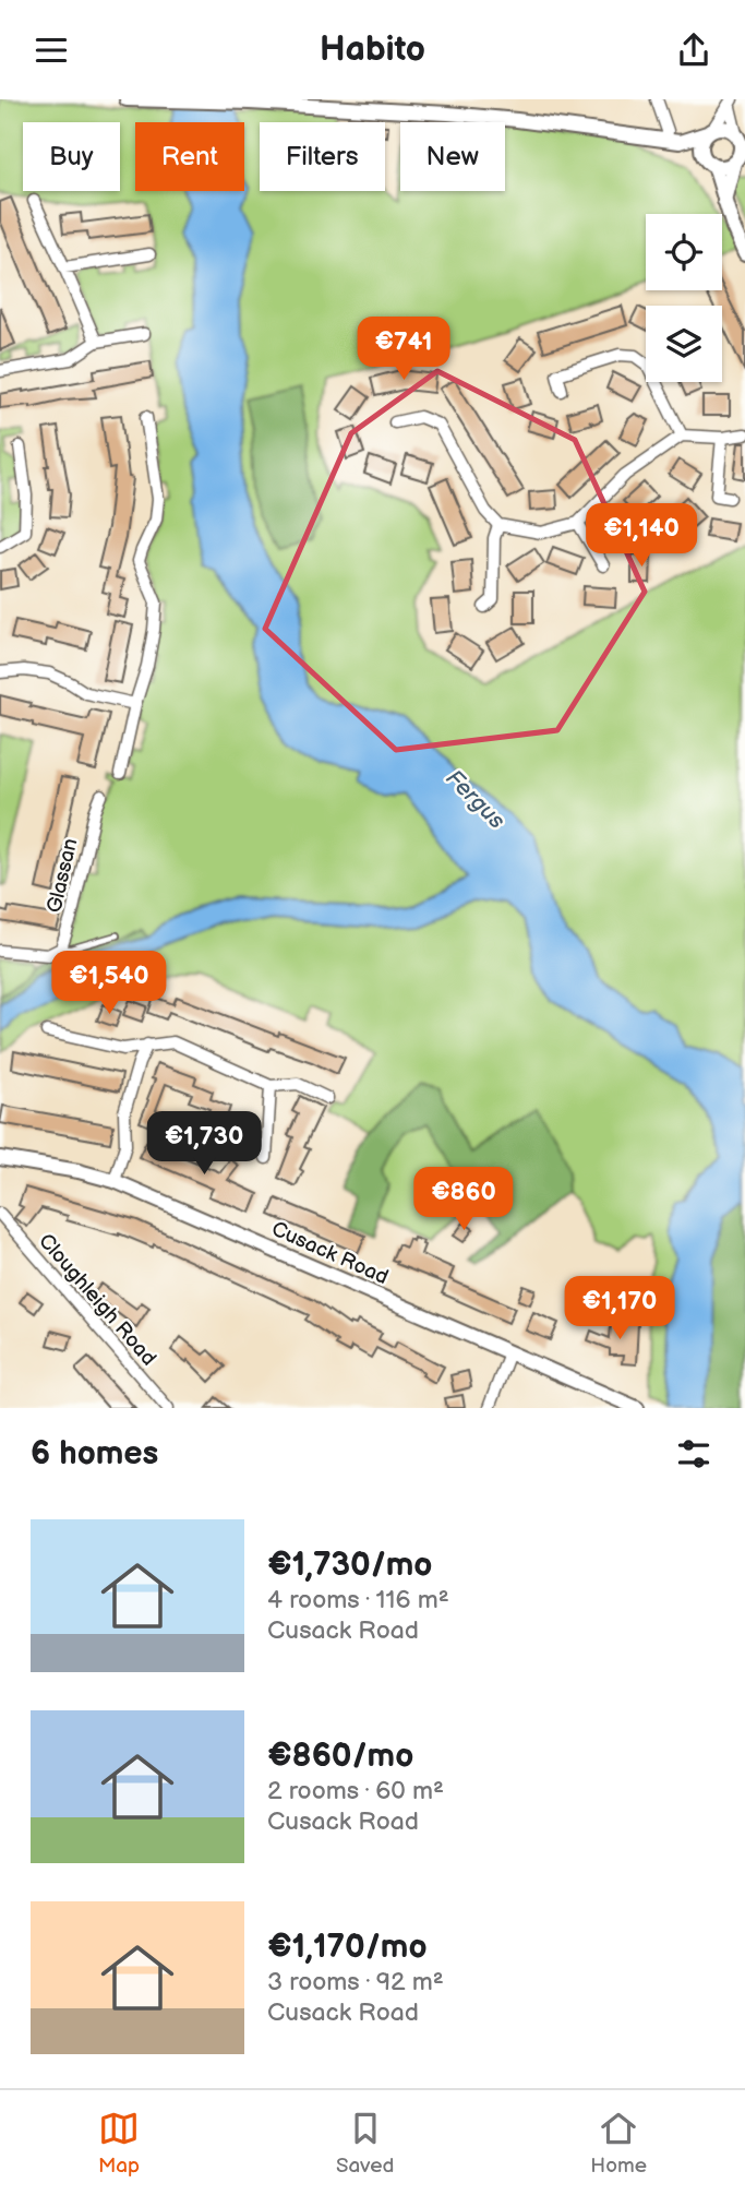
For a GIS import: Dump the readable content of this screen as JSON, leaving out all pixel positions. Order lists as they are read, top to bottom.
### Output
{
  "streets": {
    "street": ["Glassan", "Cusack Road", "Cloughleigh Road"]
  },
  "water": ["Fergus"],
  "page": {
    "header": "Habito",
    "chip": [
      "Buy",
      "Rent",
      "Filters",
      "New"
    ],
    "price": [
      "€741",
      "€1,140",
      "€1,540",
      "€1,730",
      "€860",
      "€1,170"
    ],
    "heading": "6 homes",
    "list": [
      {
        "name": "€1,730/mo",
        "note": "4 rooms · 116 m² · Cusack Road"
      },
      {
        "name": "€860/mo",
        "note": "2 rooms · 60 m² · Cusack Road"
      },
      {
        "name": "€1,170/mo",
        "note": "3 rooms · 92 m² · Cusack Road"
      }
    ],
    "tabs": ["Map", "Saved", "Home"]
  }
}
